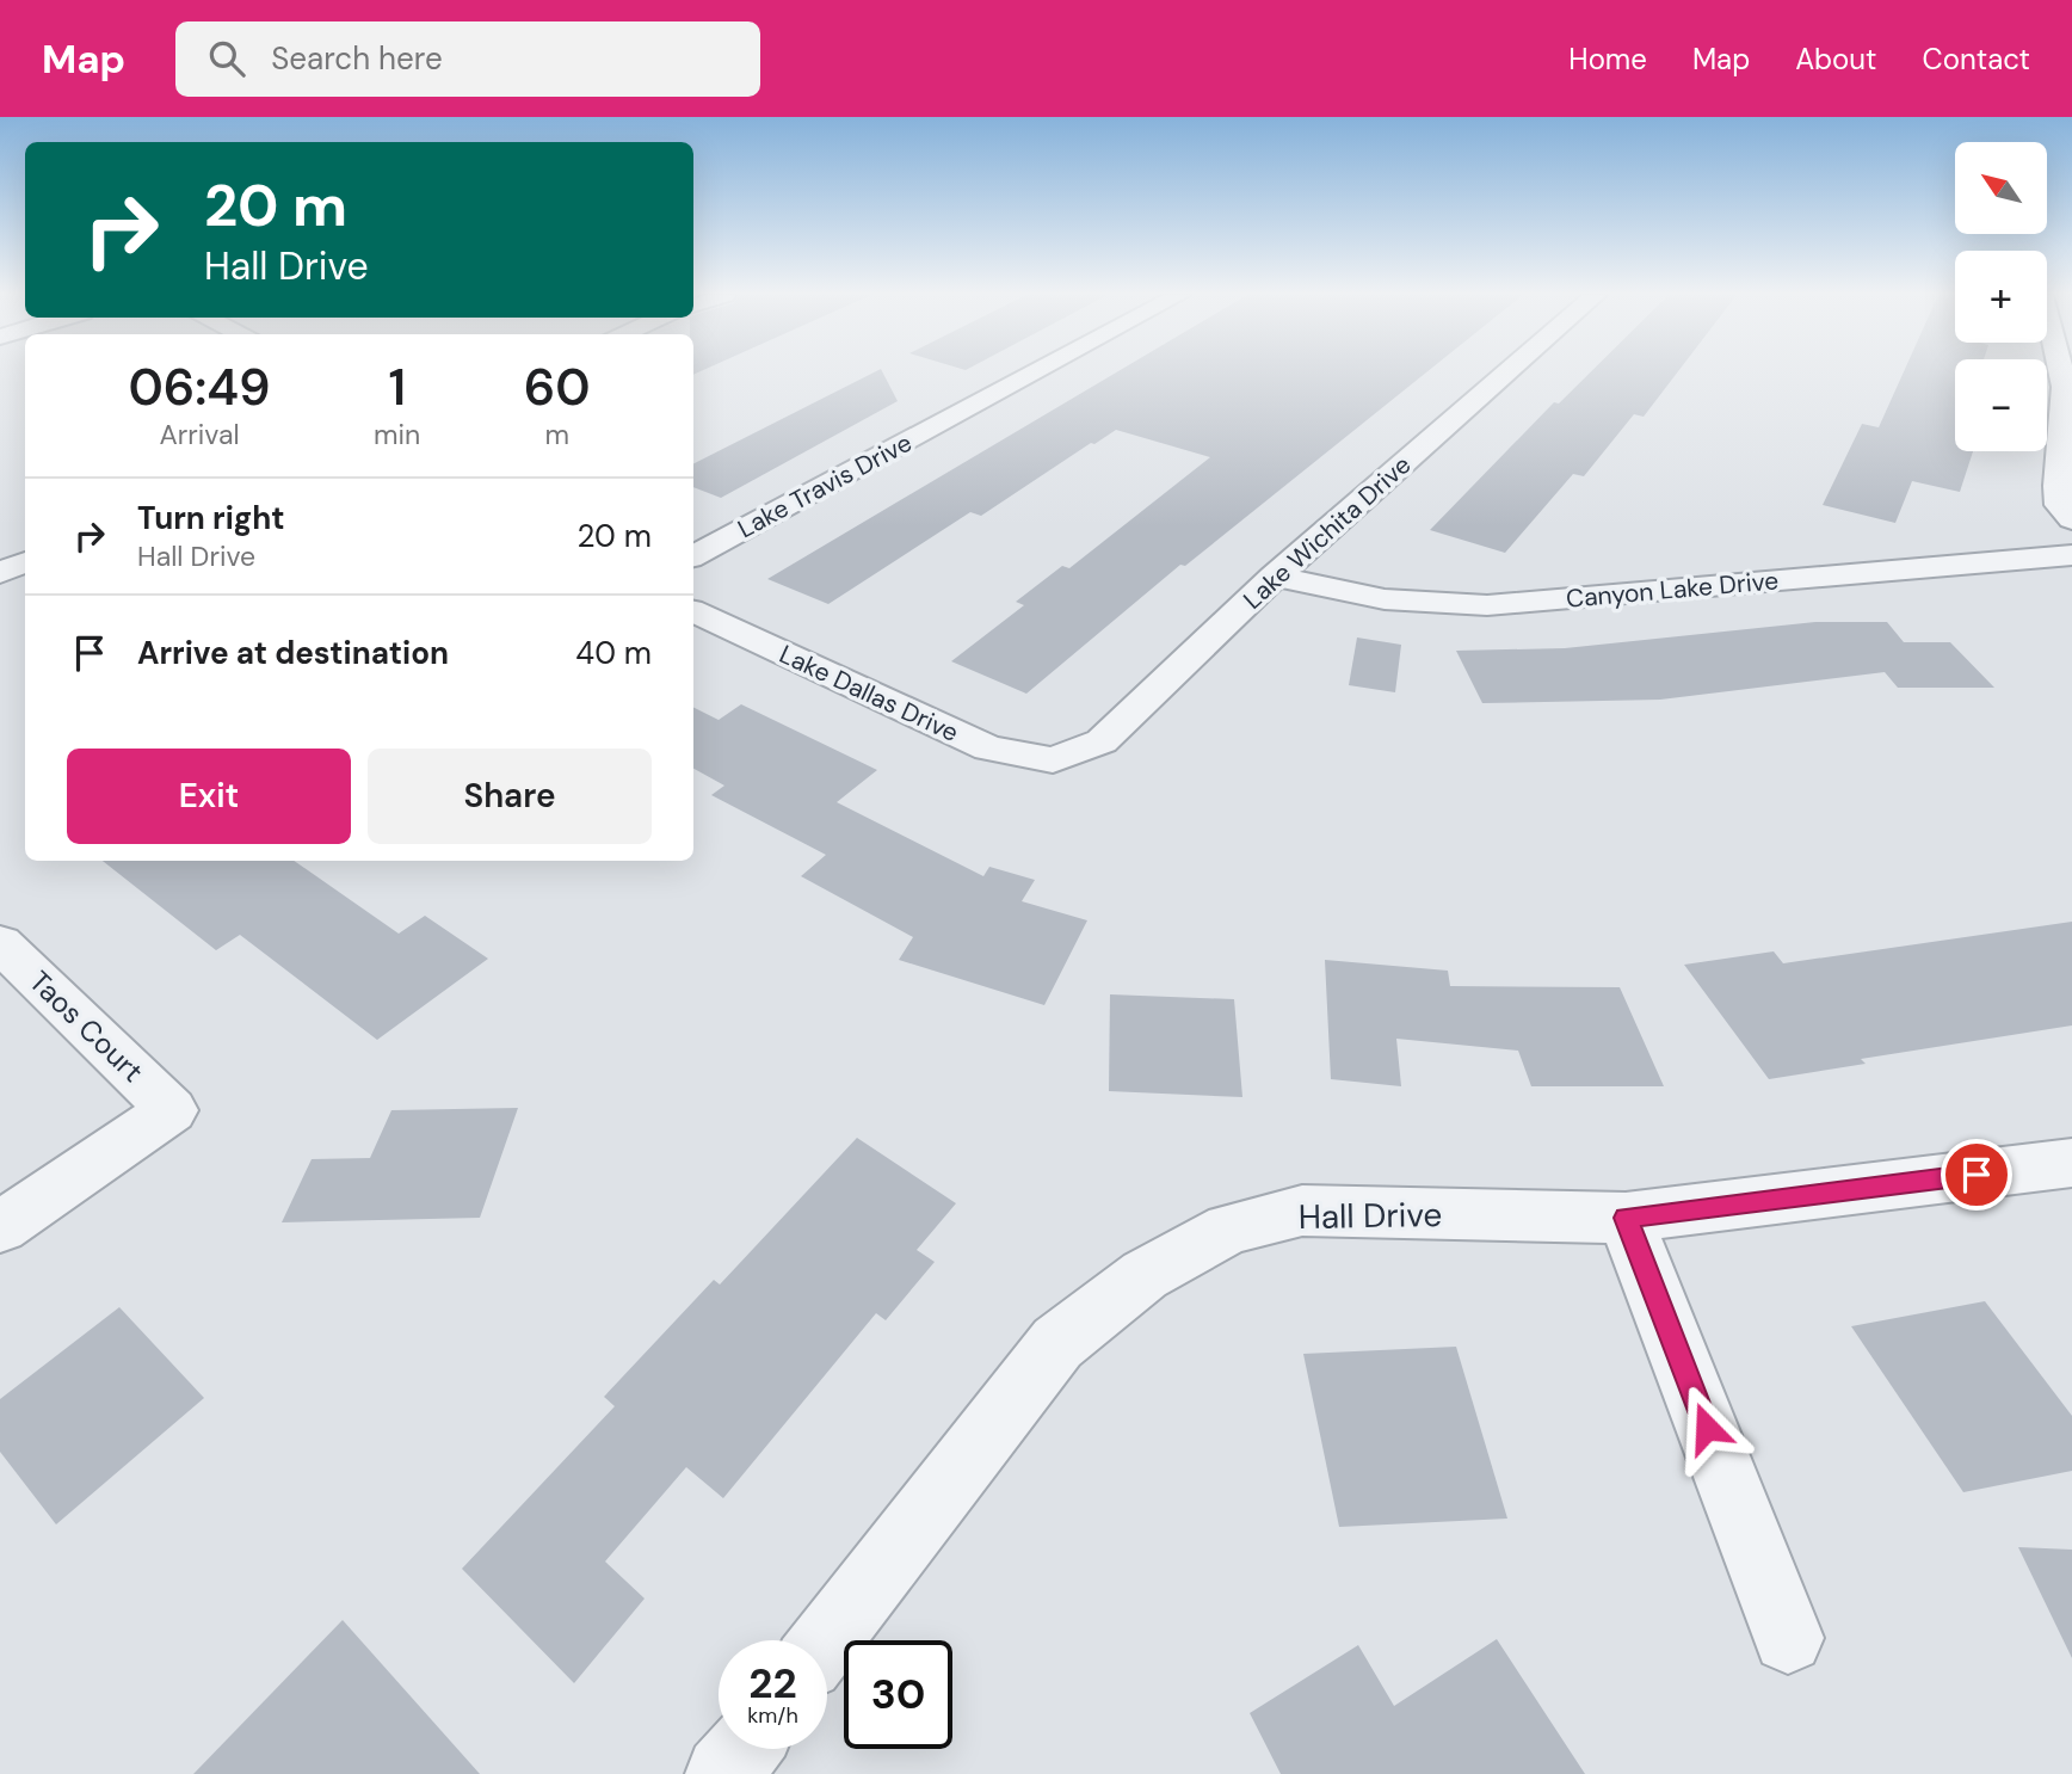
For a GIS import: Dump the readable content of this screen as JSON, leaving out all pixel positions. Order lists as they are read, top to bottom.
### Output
{
  "streets": {
    "street": [
      "Lake Travis Drive",
      "Lake Wichita Drive",
      "Canyon Lake Drive",
      "Lake Dallas Drive",
      "Taos Court",
      "Hall Drive"
    ]
  },
  "crossings": [
    ["Lake Wichita Drive", "Canyon Lake Drive"],
    ["Lake Wichita Drive", "Lake Dallas Drive"]
  ],
  "north": "top left",
  "page": {
    "header": "Map",
    "search": "Search here",
    "nav": [
      "Home",
      "Map",
      "About",
      "Contact"
    ],
    "map_buttons": ["+", "−"],
    "turn": ["20 m", "Hall Drive"],
    "eta": [
      "06:49",
      "Arrival",
      "1",
      "min",
      "60",
      "m"
    ],
    "list": [
      {
        "name": "Turn right",
        "note": "Hall Drive",
        "value": "20 m"
      },
      {
        "name": "Arrive at destination",
        "value": "40 m"
      }
    ],
    "buttons": ["Exit", "Share"],
    "speed": "22 km/h",
    "limit": "30"
  }
}
